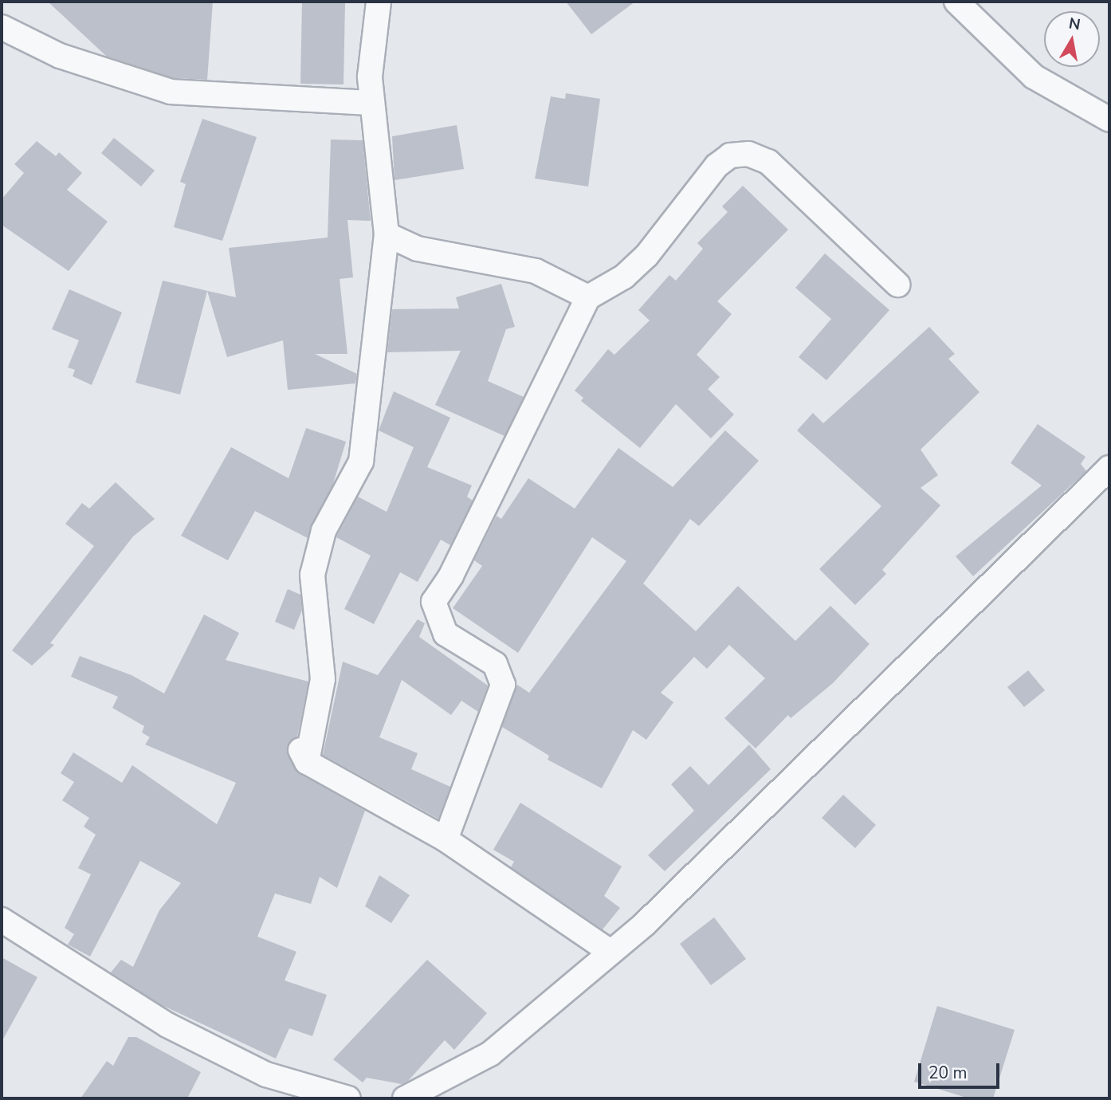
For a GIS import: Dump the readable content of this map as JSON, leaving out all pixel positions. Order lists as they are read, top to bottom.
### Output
{
  "scale_bar": "20 m",
  "north": "top"
}
